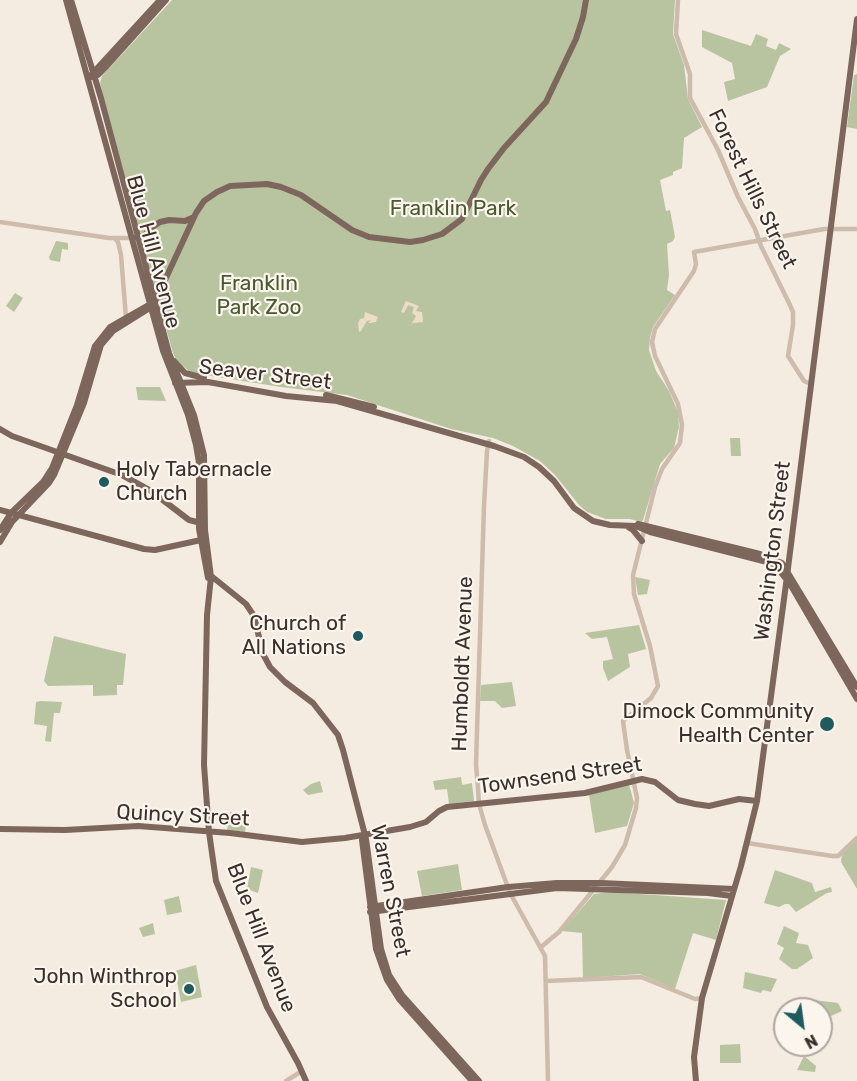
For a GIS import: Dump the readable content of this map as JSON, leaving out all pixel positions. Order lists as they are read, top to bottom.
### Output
{
  "streets": {
    "main road": [
      "Blue Hill Avenue",
      "Seaver Street",
      "Washington Street",
      "Townsend Street",
      "Quincy Street",
      "Warren Street"
    ],
    "street": ["Forest Hills Street", "Humboldt Avenue"]
  },
  "crossings": [
    ["Forest Hills Street", "Washington Street"],
    ["Blue Hill Avenue", "Seaver Street"],
    ["Blue Hill Avenue", "Quincy Street"],
    ["Blue Hill Avenue", "Warren Street"],
    ["Seaver Street", "Humboldt Avenue"],
    ["Washington Street", "Townsend Street"],
    ["Humboldt Avenue", "Townsend Street"],
    ["Townsend Street", "Quincy Street"],
    ["Townsend Street", "Warren Street"],
    ["Quincy Street", "Warren Street"]
  ],
  "parks": ["Franklin Park", "Franklin Park Zoo"],
  "places": [
    "Holy Tabernacle Church",
    "Church of All Nations",
    "Dimock Community Health Center",
    "John Winthrop School"
  ],
  "north": "bottom right"
}
